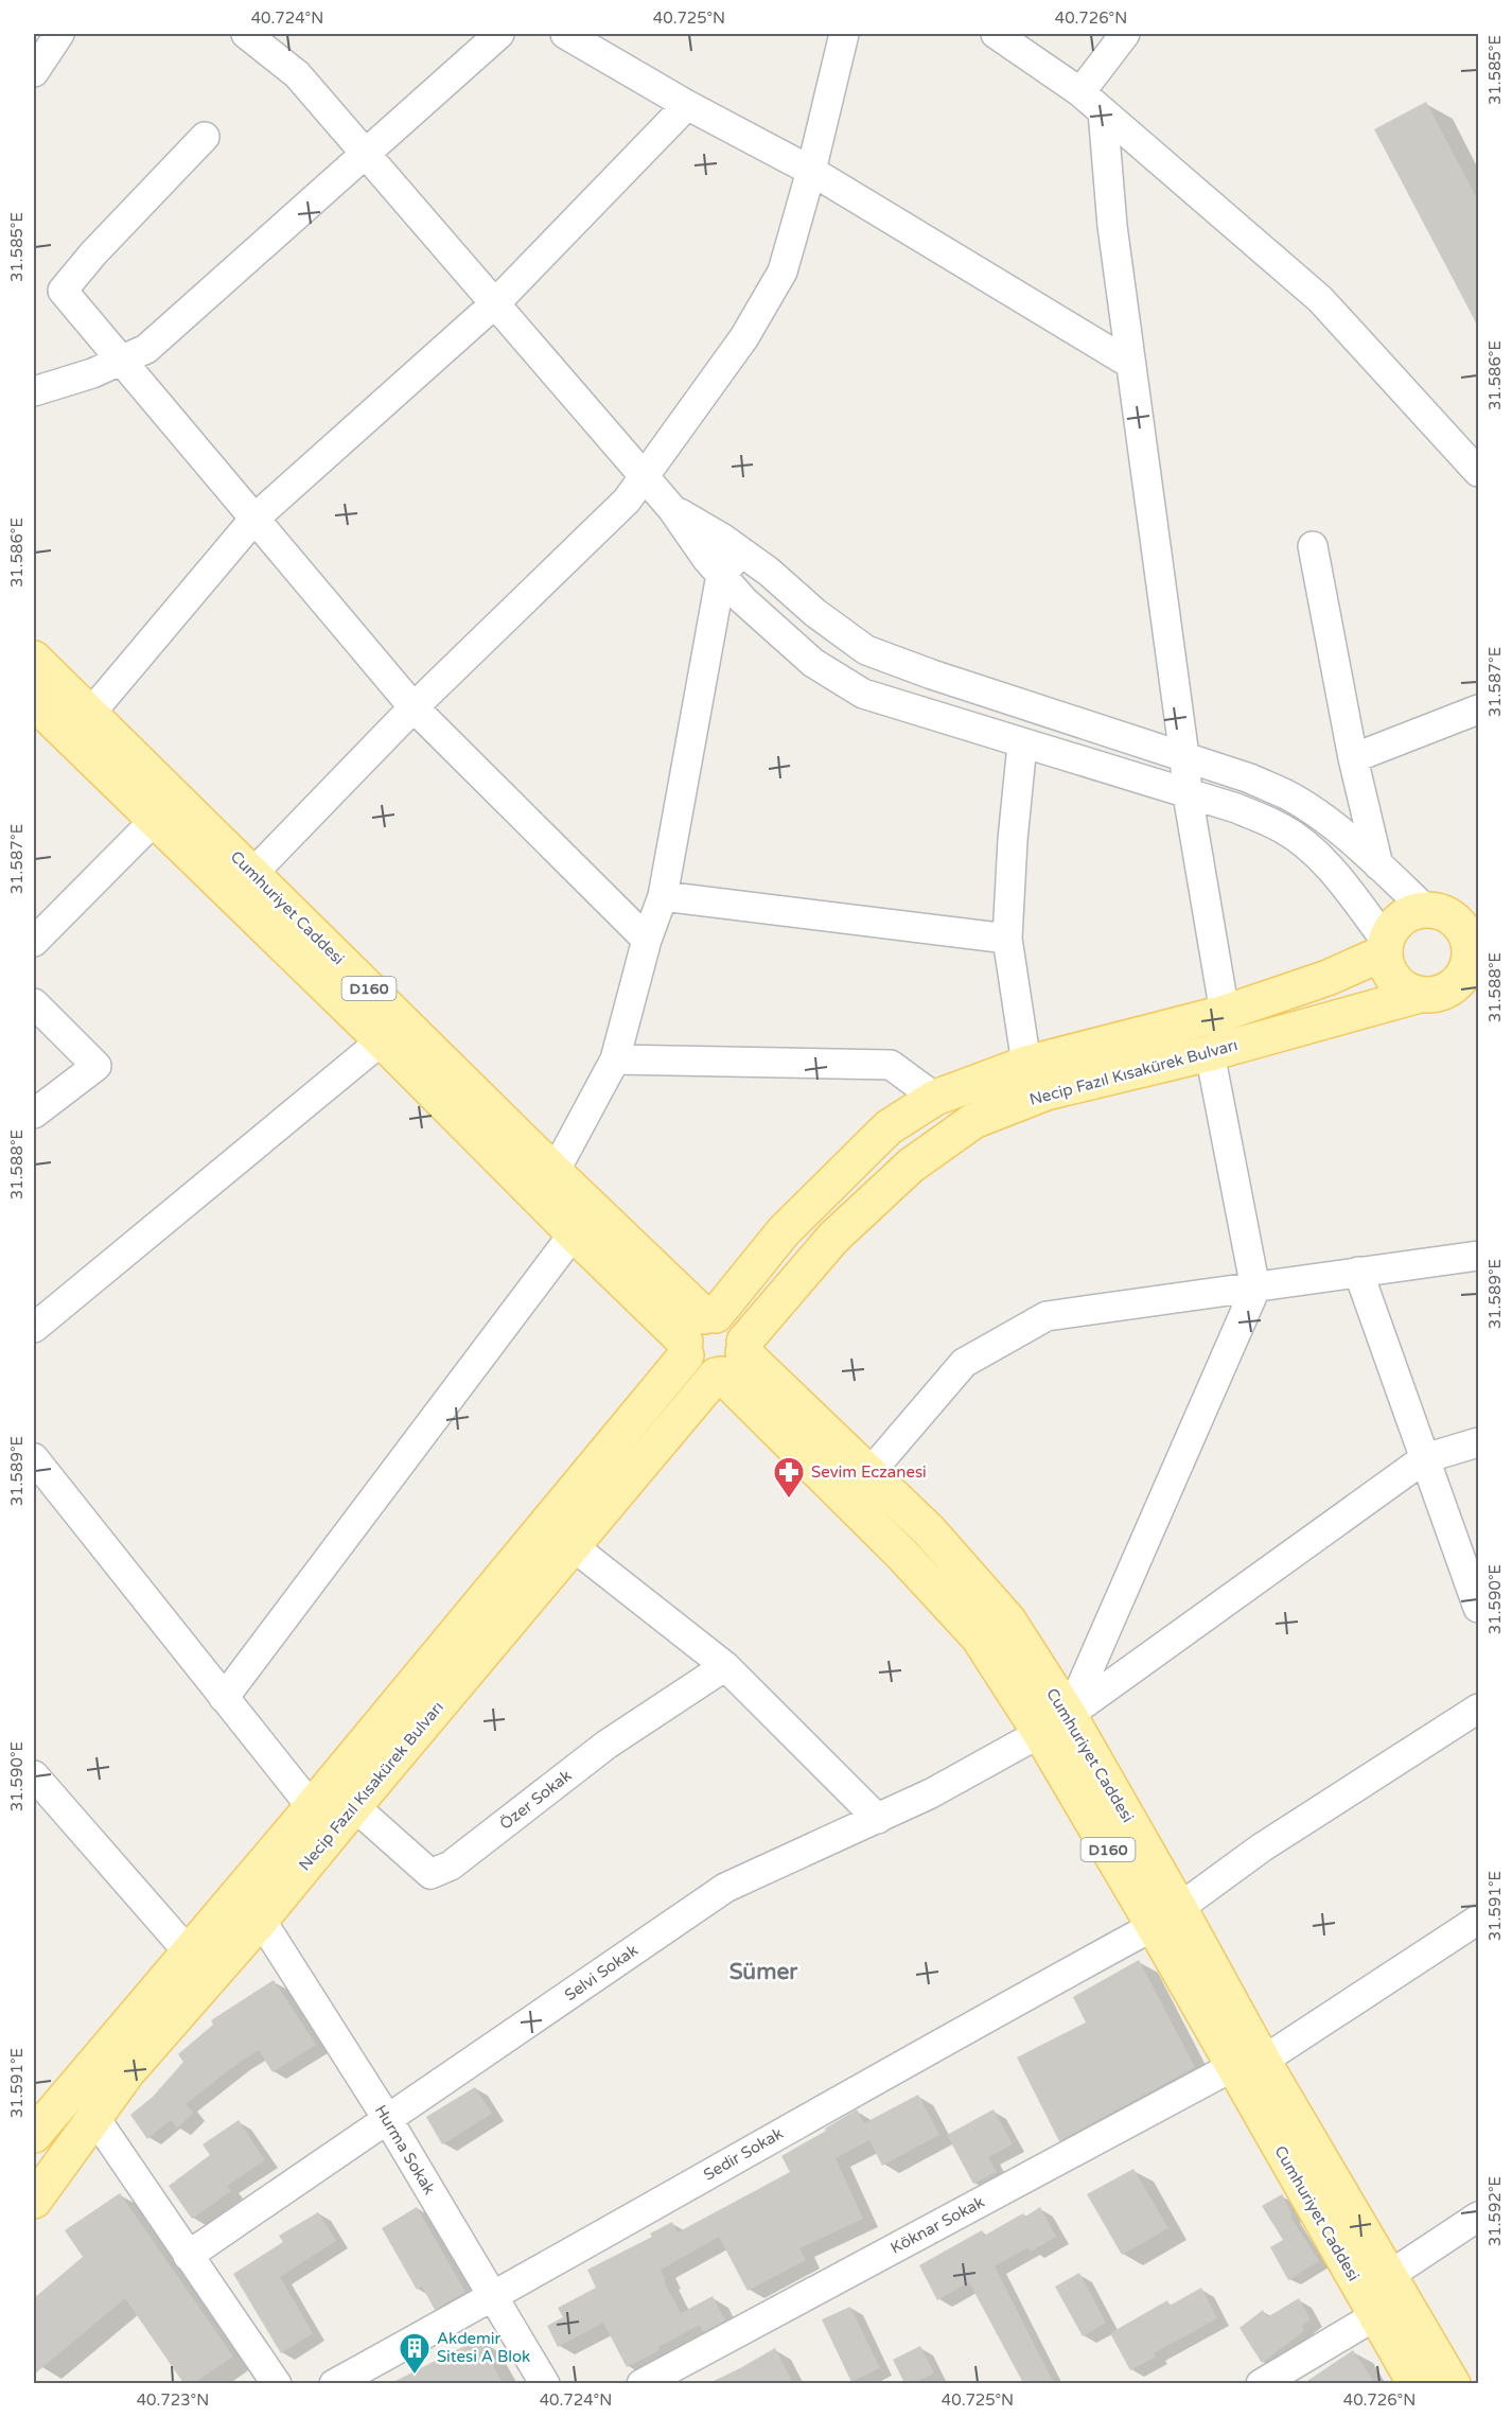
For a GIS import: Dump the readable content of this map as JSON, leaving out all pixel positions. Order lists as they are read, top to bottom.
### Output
{
  "streets": {
    "main road": ["Cumhuriyet Caddesi", "D160", "Necip Fazıl Kısakürek Bulvarı"],
    "street": [
      "Özer Sokak",
      "Selvi Sokak",
      "Hurma Sokak",
      "Sedir Sokak",
      "Köknar Sokak"
    ]
  },
  "crossings": [
    ["Cumhuriyet Caddesi", "Necip Fazıl Kısakürek Bulvarı"],
    ["Cumhuriyet Caddesi", "Selvi Sokak"],
    ["Cumhuriyet Caddesi", "Sedir Sokak"],
    ["Cumhuriyet Caddesi", "Köknar Sokak"],
    ["Necip Fazıl Kısakürek Bulvarı", "Özer Sokak"],
    ["Necip Fazıl Kısakürek Bulvarı", "Hurma Sokak"],
    ["Selvi Sokak", "Hurma Sokak"],
    ["Hurma Sokak", "Sedir Sokak"]
  ],
  "districts": ["Sümer"],
  "places": {
    "pharmacy": ["Sevim Eczanesi"],
    "building": ["Akdemir Sitesi A Blok"]
  },
  "coordinates": [
    "40.724°N",
    "40.725°N",
    "40.726°N",
    "31.585°E",
    "31.586°E",
    "31.587°E",
    "31.588°E",
    "31.589°E",
    "31.590°E",
    "31.591°E",
    "31.592°E",
    "40.723°N"
  ]
}
